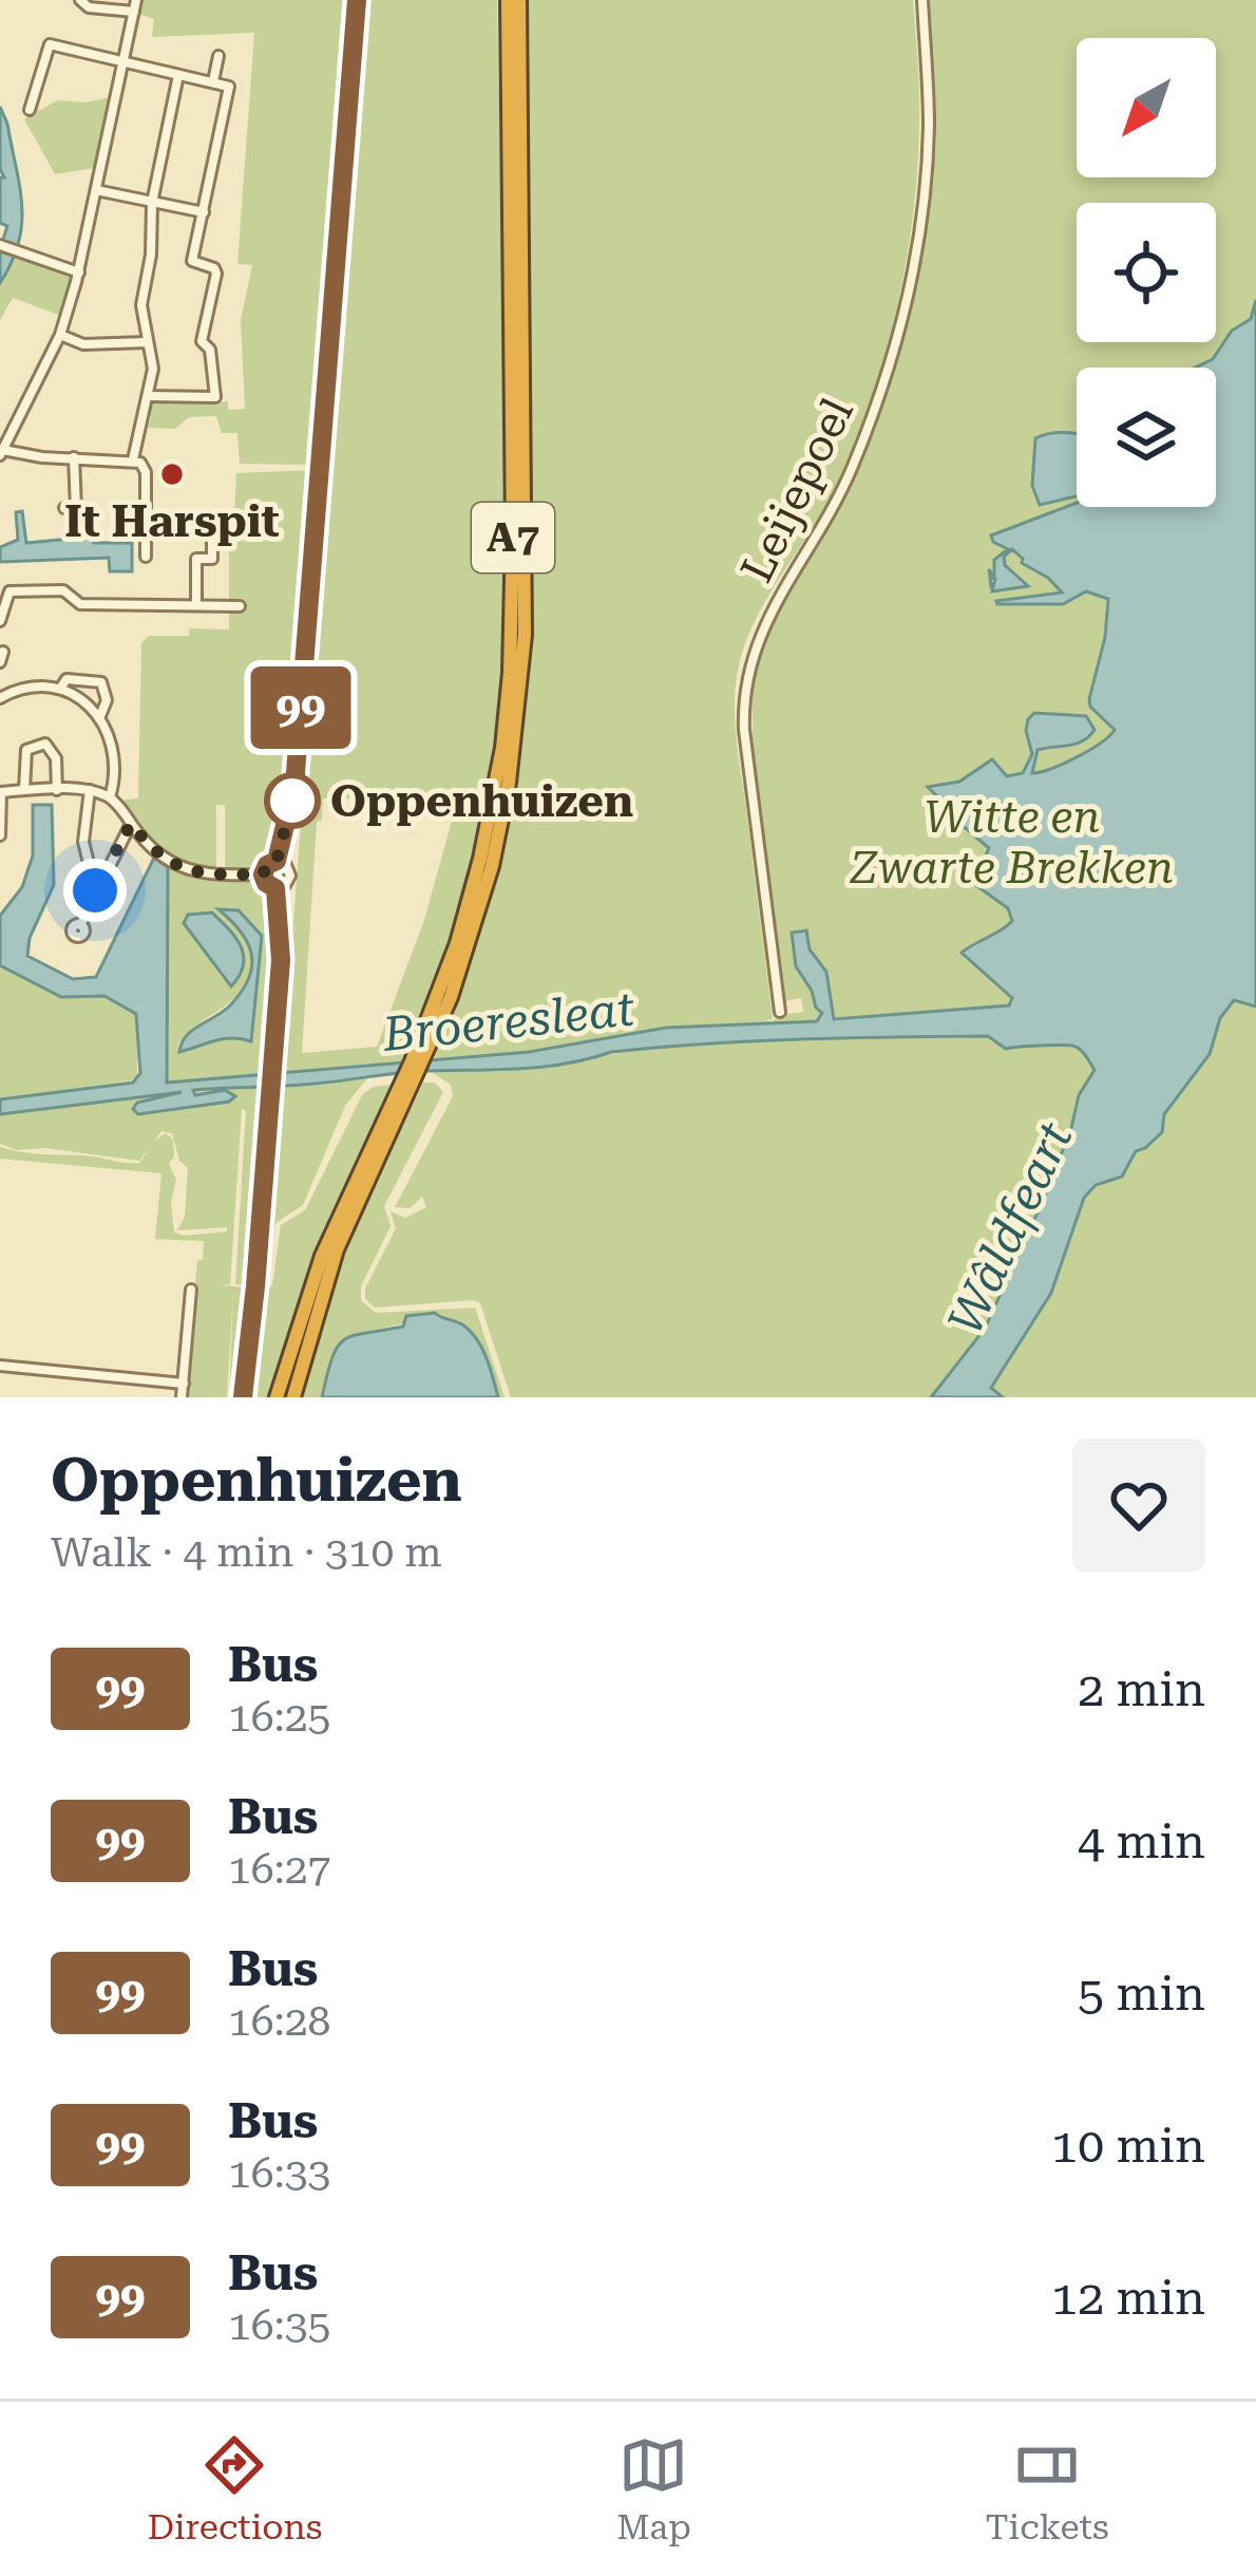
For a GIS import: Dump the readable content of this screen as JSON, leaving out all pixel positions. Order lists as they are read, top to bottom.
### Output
{
  "streets": {
    "highway": ["A7"],
    "street": ["Leijepoel"]
  },
  "water": ["Broeresleat", "Wâldfeart"],
  "parks": ["Witte en Zwarte Brekken"],
  "places": ["It Harspit", "Oppenhuizen"],
  "lines": ["bus line 99"],
  "north": "bottom left",
  "page": {
    "on_map": "99",
    "heading": ["Oppenhuizen", "Walk · 4 min · 310 m"],
    "list": [
      {
        "mark": "99",
        "name": "Bus",
        "note": "16:25",
        "value": "2 min"
      },
      {
        "mark": "99",
        "name": "Bus",
        "note": "16:27",
        "value": "4 min"
      },
      {
        "mark": "99",
        "name": "Bus",
        "note": "16:28",
        "value": "5 min"
      },
      {
        "mark": "99",
        "name": "Bus",
        "note": "16:33",
        "value": "10 min"
      },
      {
        "mark": "99",
        "name": "Bus",
        "note": "16:35",
        "value": "12 min"
      }
    ],
    "tabs": ["Directions", "Map", "Tickets"]
  }
}
